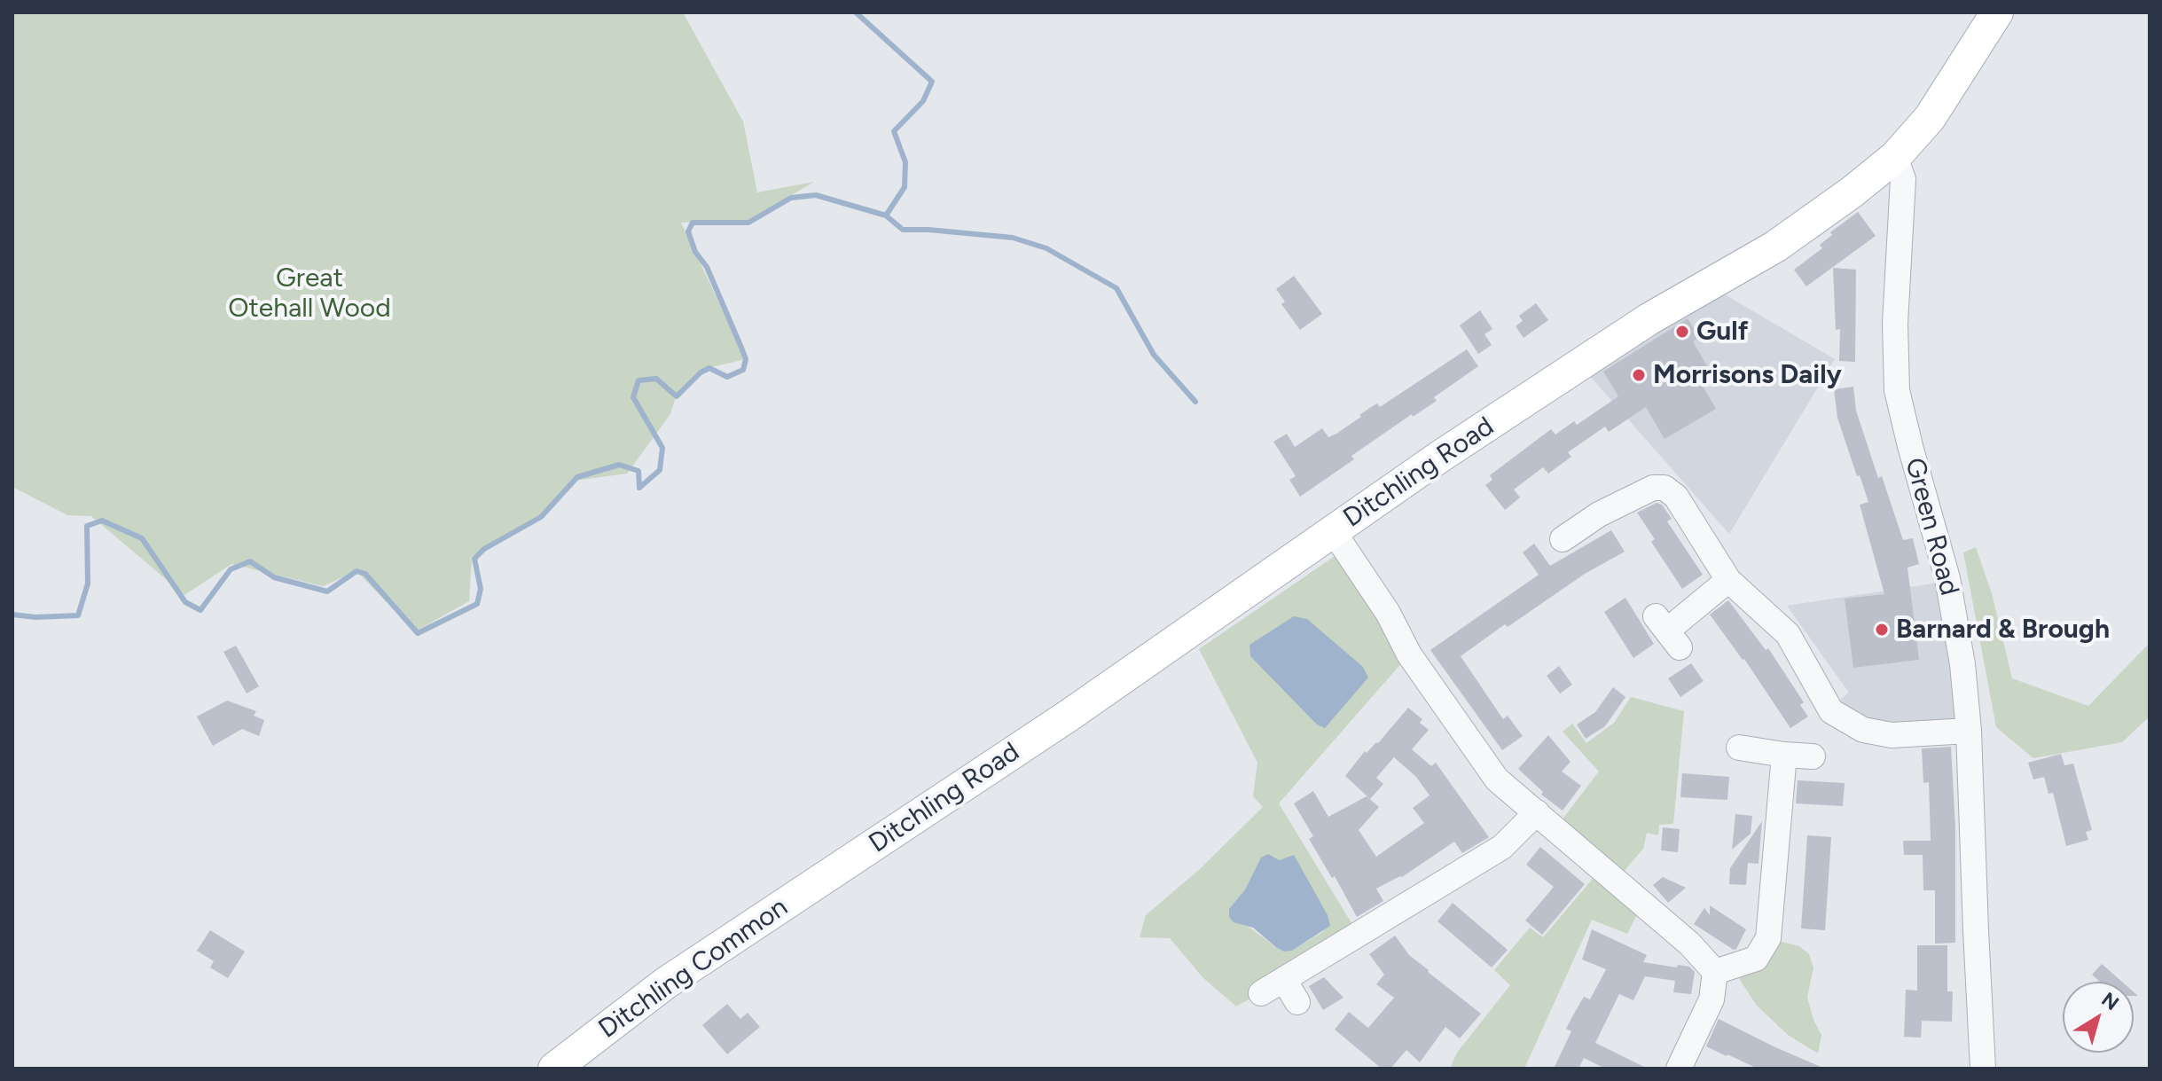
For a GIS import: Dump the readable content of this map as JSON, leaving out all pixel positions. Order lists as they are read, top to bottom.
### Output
{
  "streets": {
    "main road": ["Ditchling Road", "Ditchling Common"],
    "street": ["Green Road"]
  },
  "crossings": [
    ["Ditchling Road", "Green Road"],
    ["Ditchling Road", "Ditchling Common"]
  ],
  "parks": ["Great Otehall Wood"],
  "places": ["Gulf", "Morrisons Daily", "Barnard & Brough"],
  "north": "top right"
}
